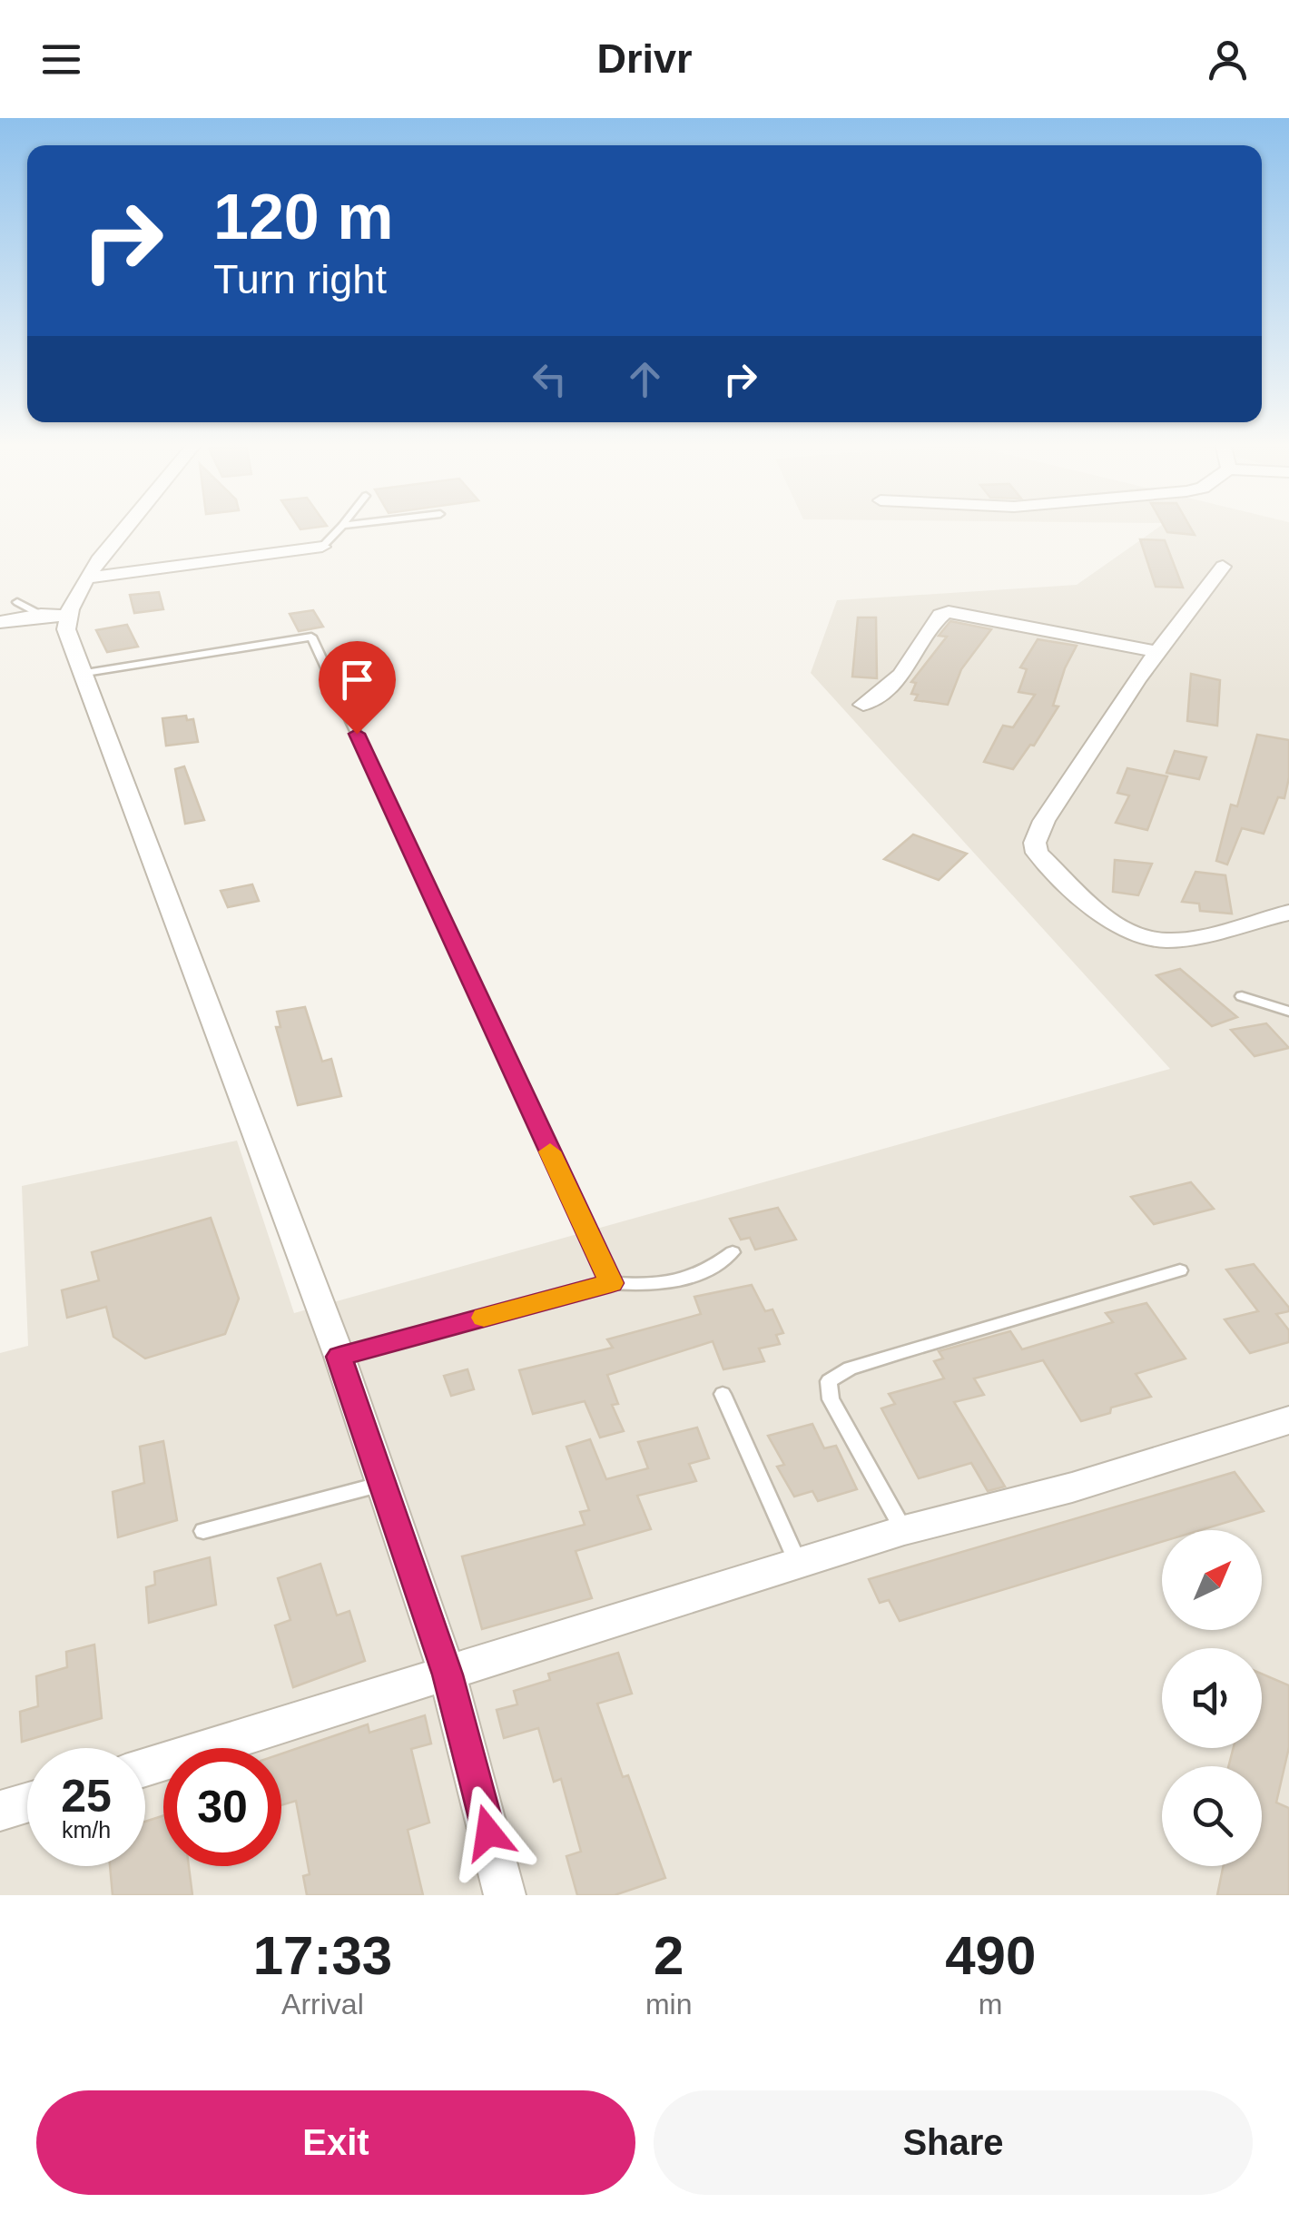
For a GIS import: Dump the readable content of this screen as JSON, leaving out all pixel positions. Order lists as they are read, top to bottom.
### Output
{
  "north": "top right",
  "page": {
    "header": "Drivr",
    "turn": ["120 m", "Turn right"],
    "speed": "25 km/h",
    "limit": "30",
    "eta": [
      "17:33",
      "Arrival",
      "2",
      "min",
      "490",
      "m"
    ],
    "buttons": ["Exit", "Share"]
  }
}
